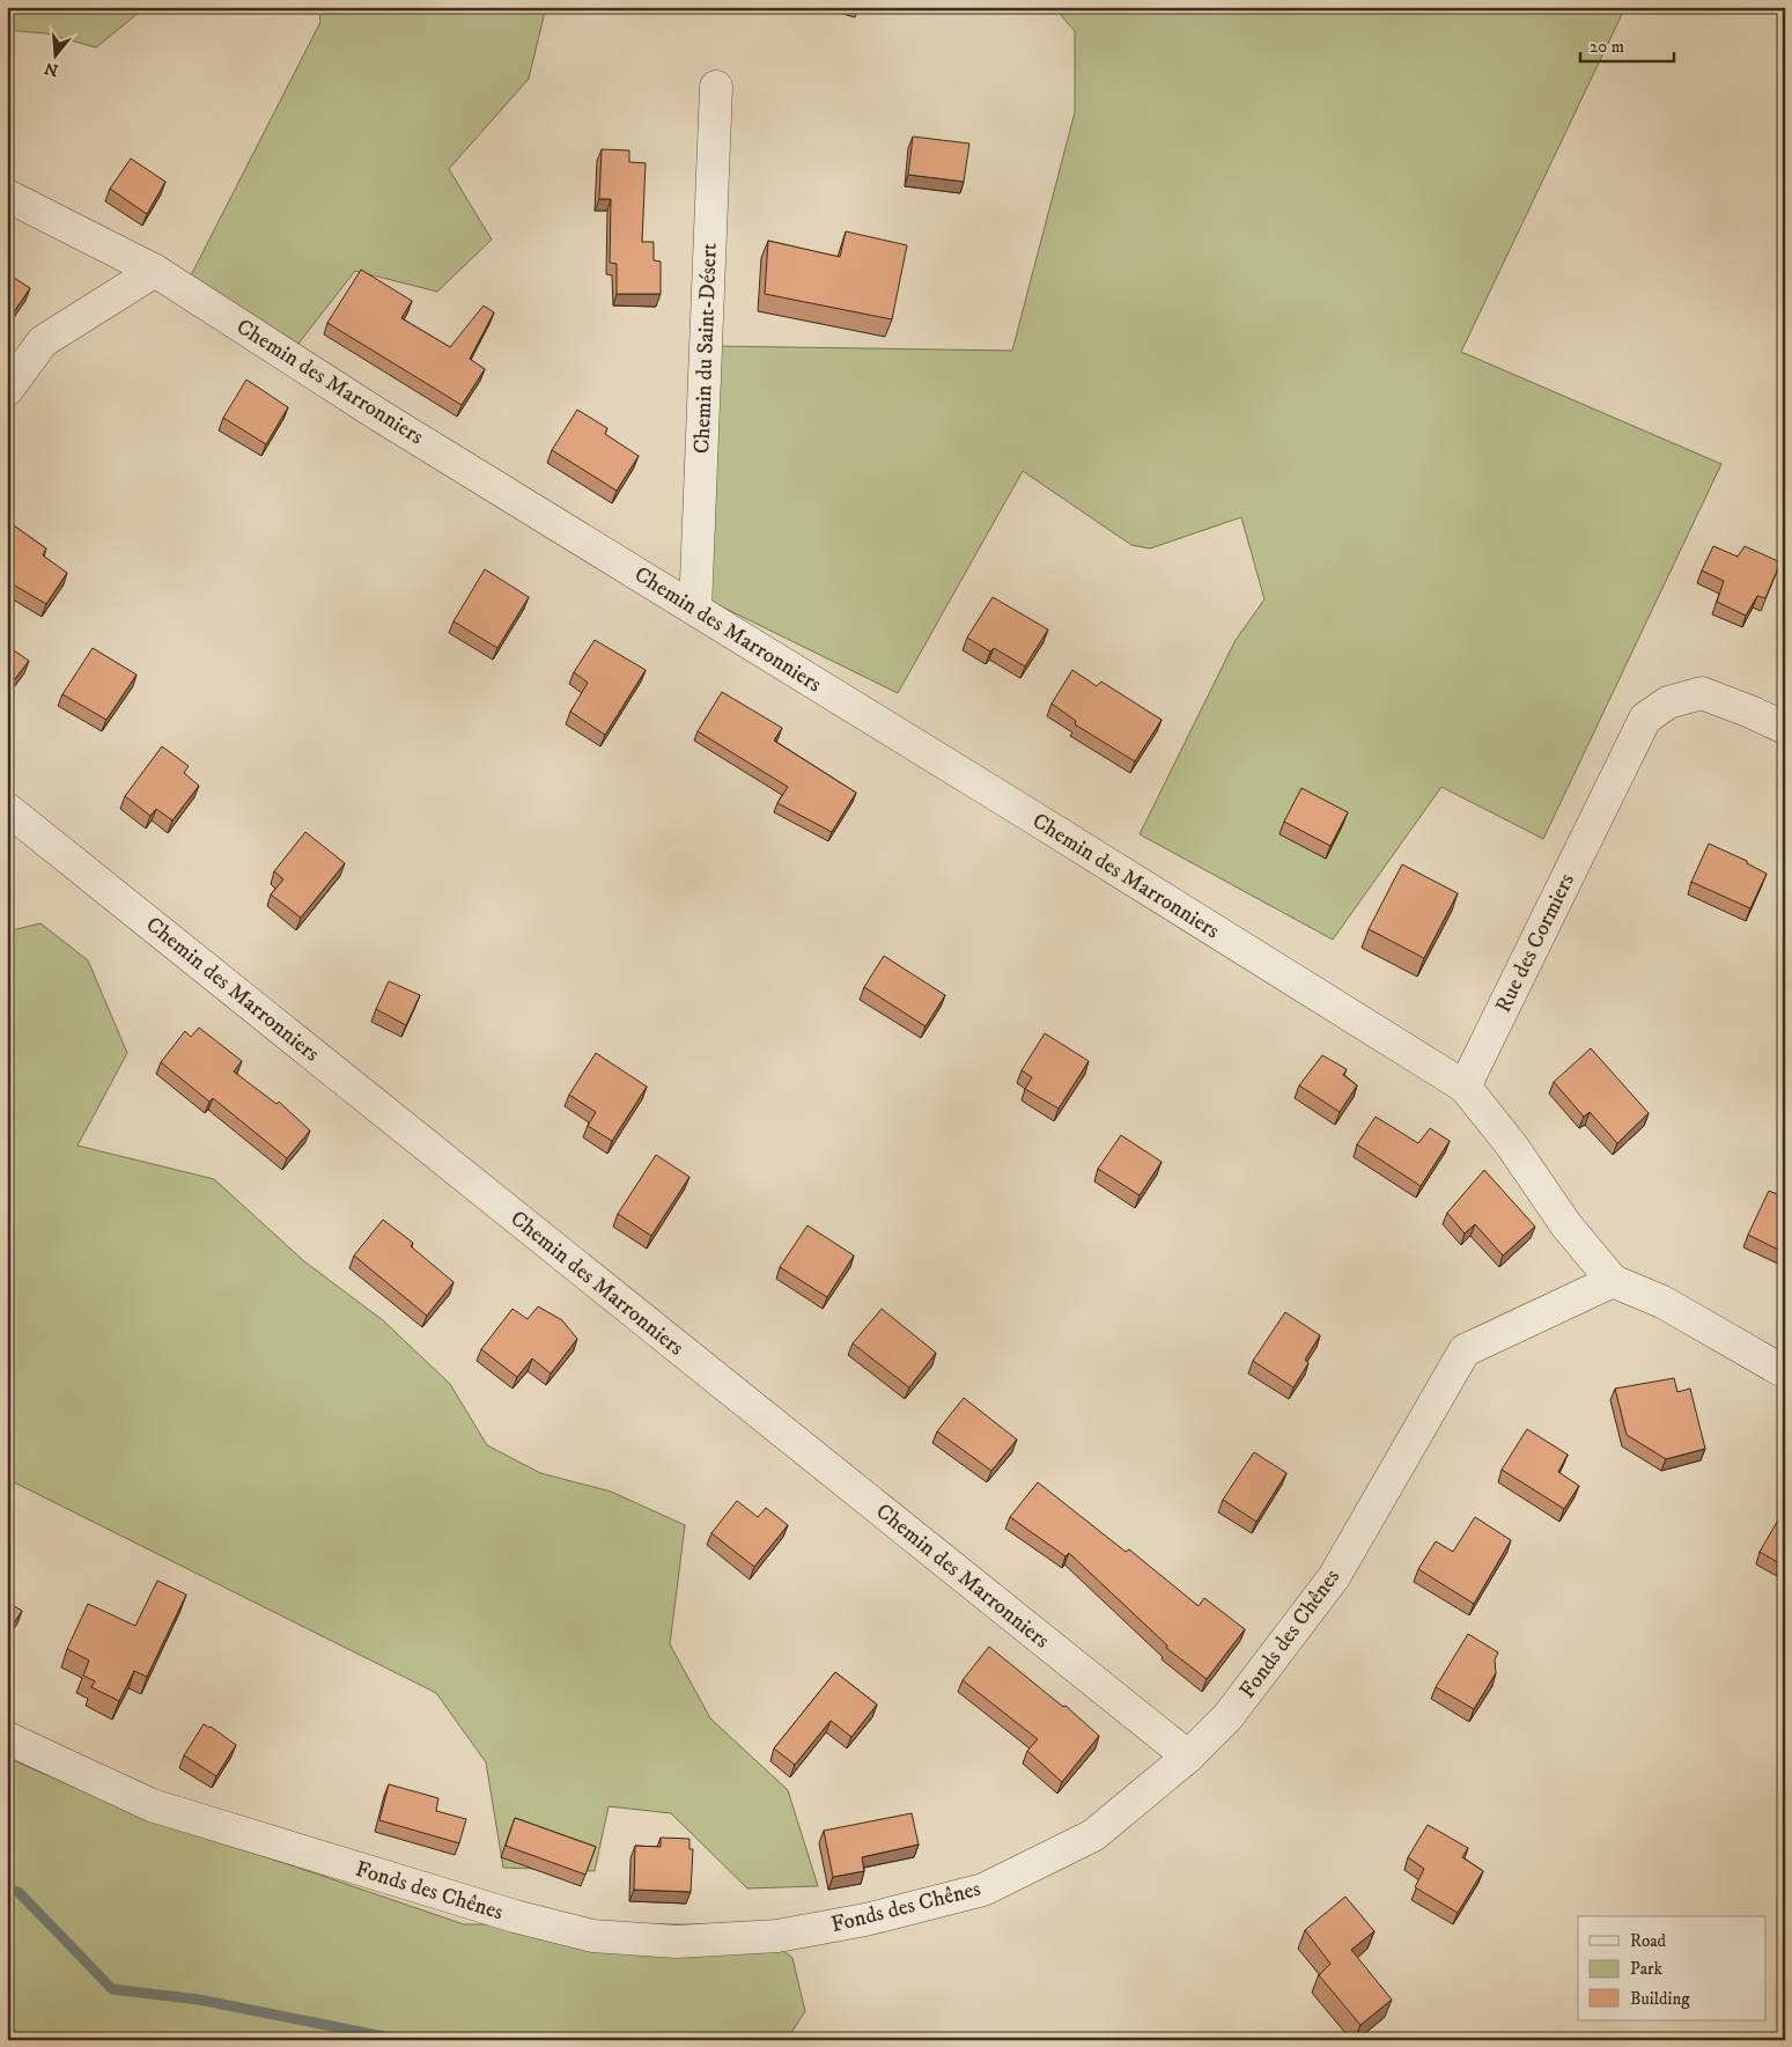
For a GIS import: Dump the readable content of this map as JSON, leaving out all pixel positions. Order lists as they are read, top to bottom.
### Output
{
  "streets": {
    "street": [
      "Chemin du Saint-Désert",
      "Chemin des Marronniers",
      "Rue des Cormiers",
      "Fonds des Chênes"
    ]
  },
  "crossings": [
    ["Chemin du Saint-Désert", "Chemin des Marronniers"],
    ["Chemin des Marronniers", "Rue des Cormiers"],
    ["Chemin des Marronniers", "Fonds des Chênes"]
  ],
  "legend": ["Road", "Park", "Building"],
  "scale_bar": "20 m",
  "north": "bottom"
}
